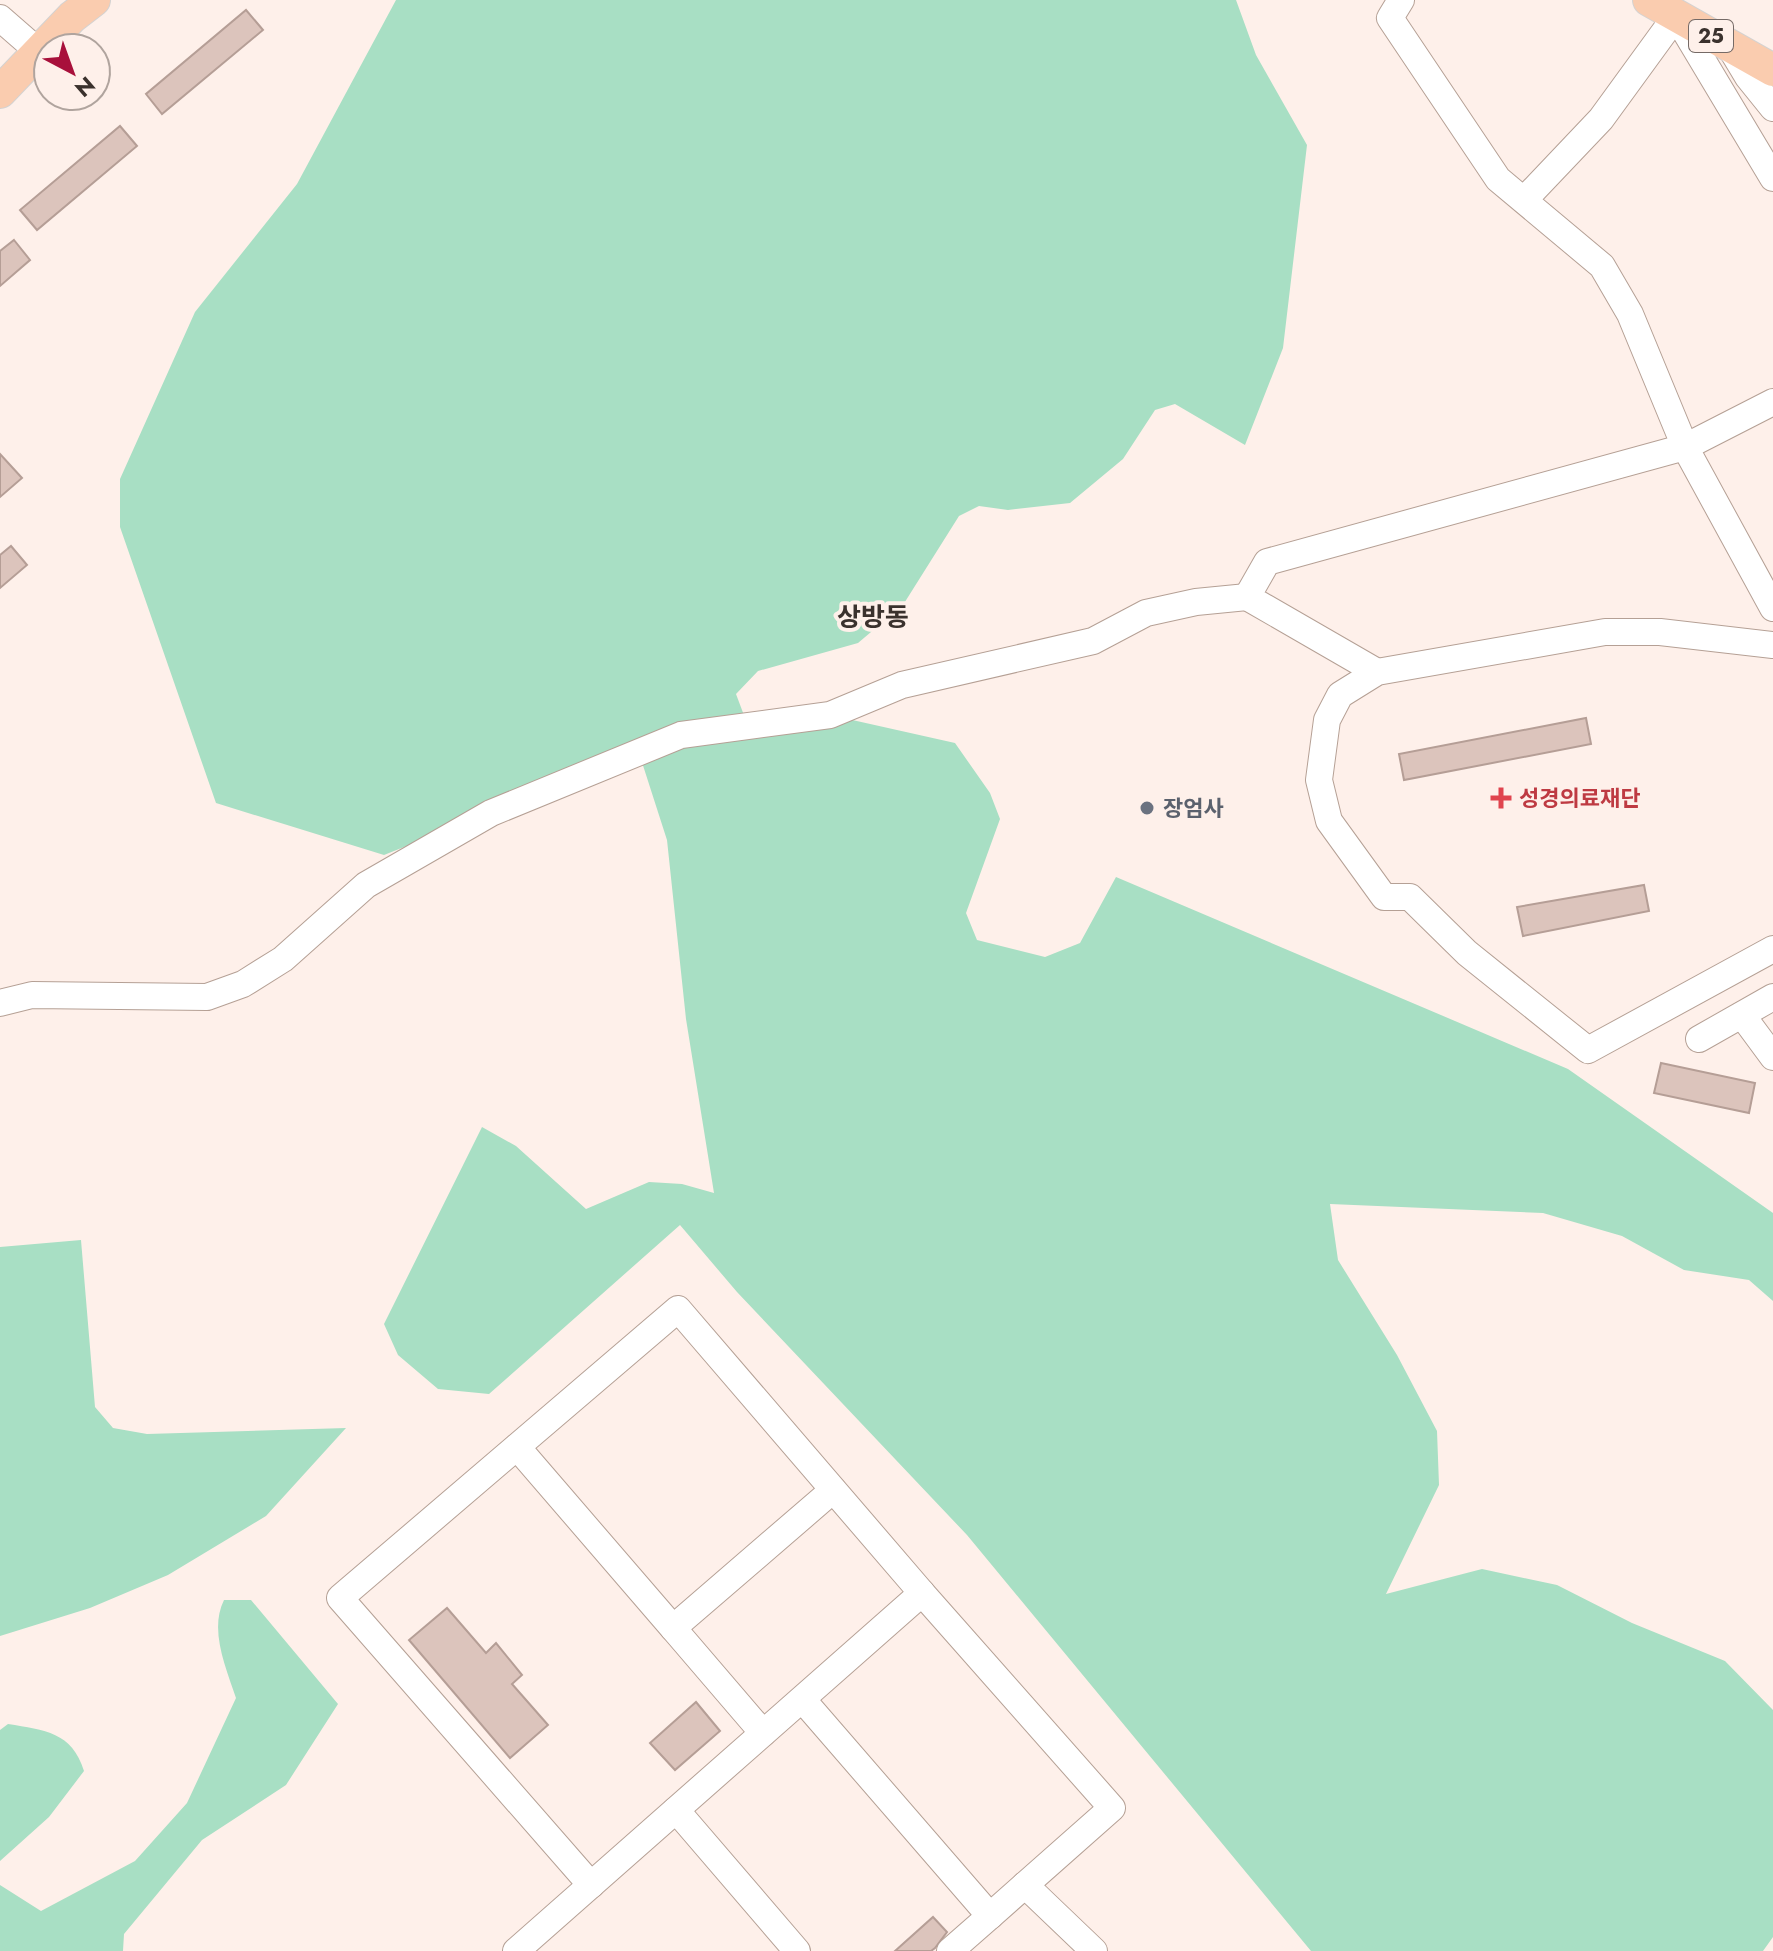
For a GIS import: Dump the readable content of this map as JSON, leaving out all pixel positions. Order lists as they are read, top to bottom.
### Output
{
  "streets": {
    "main road": ["25"]
  },
  "districts": ["상방동"],
  "places": {
    "health": ["성경의료재단"],
    "other": ["장엄사"]
  },
  "north": "bottom right"
}
